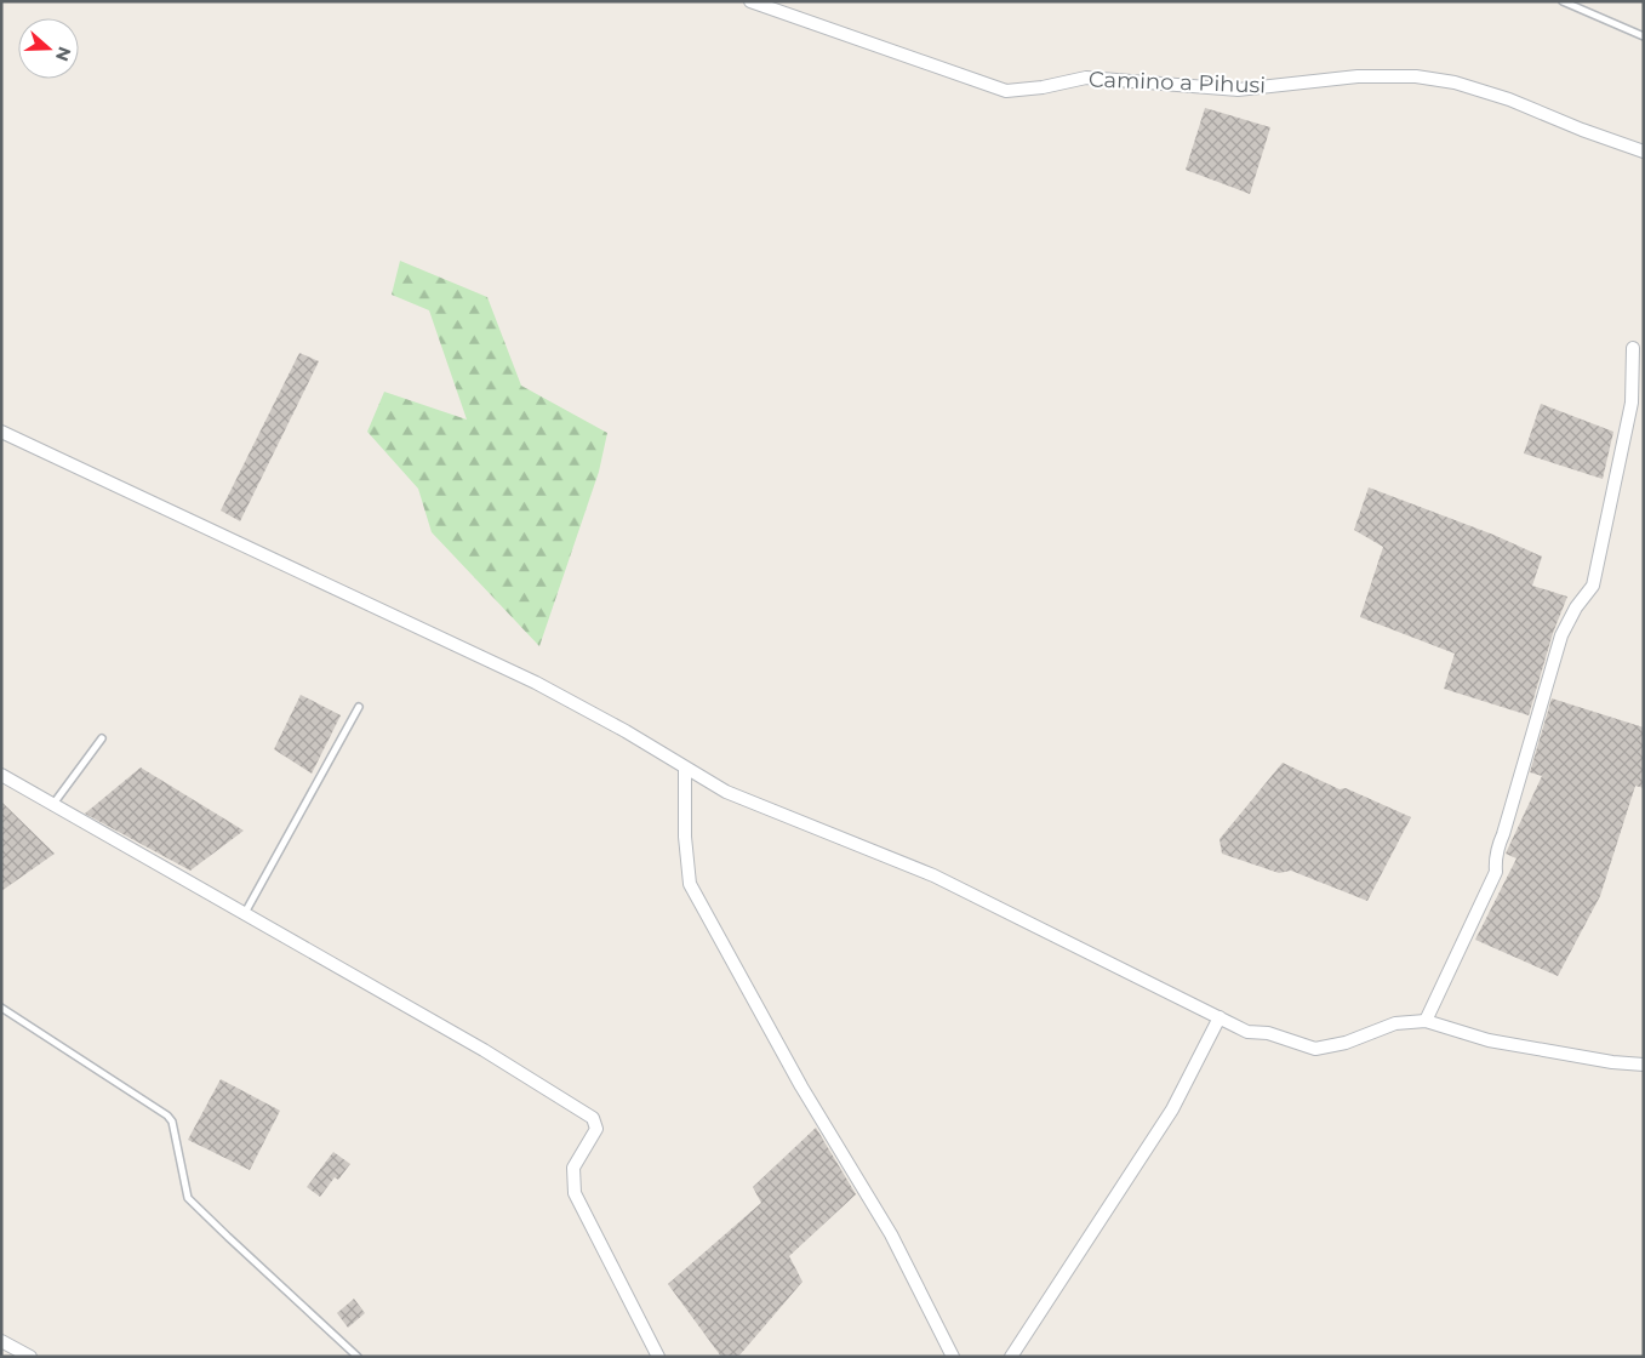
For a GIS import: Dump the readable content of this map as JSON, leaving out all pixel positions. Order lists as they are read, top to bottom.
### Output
{
  "streets": {
    "street": ["Camino a Pihusi"]
  },
  "north": "right"
}
